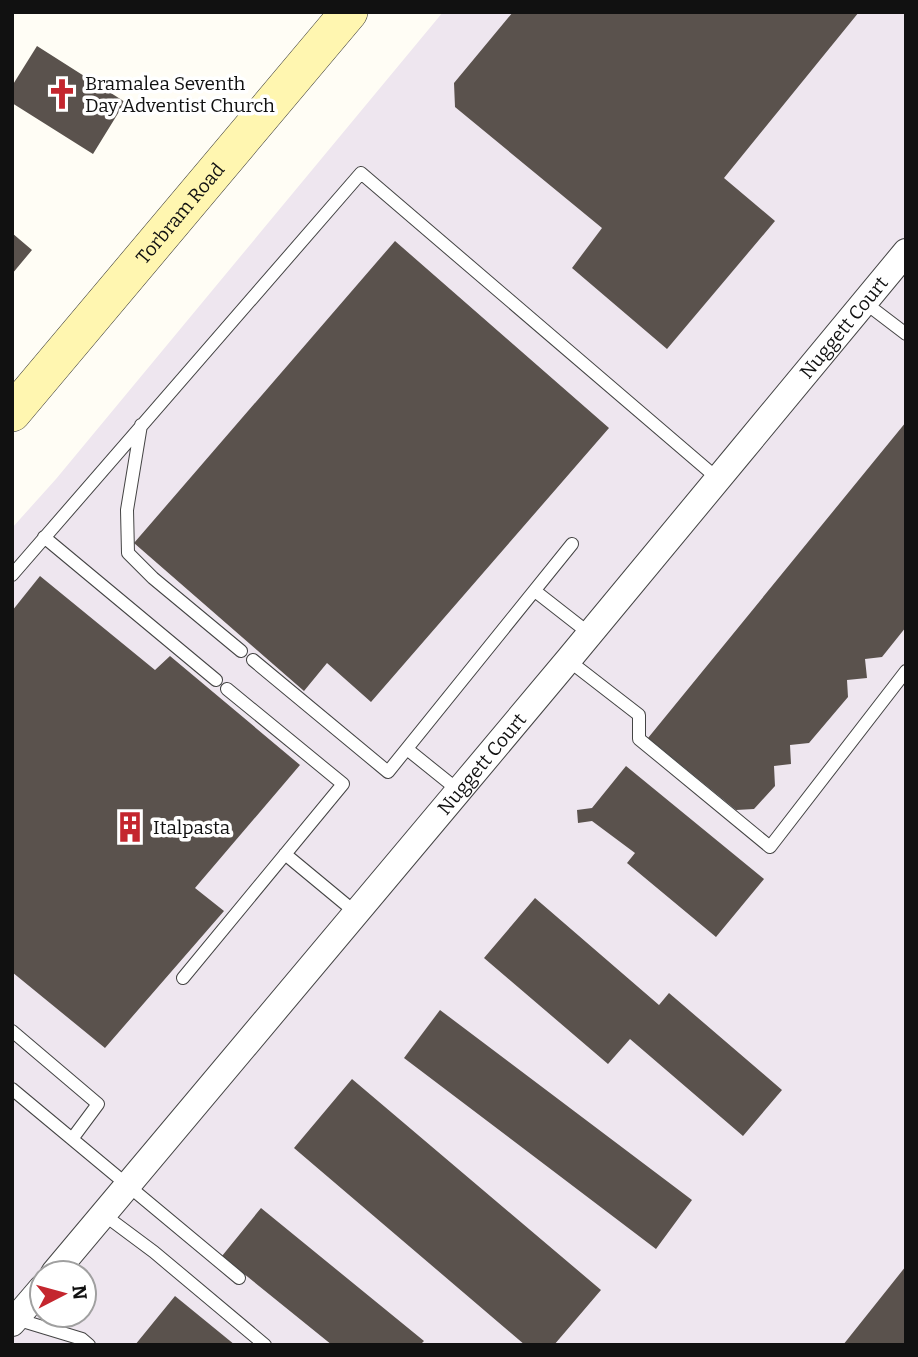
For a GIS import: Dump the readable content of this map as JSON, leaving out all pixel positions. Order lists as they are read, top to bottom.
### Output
{
  "streets": {
    "main road": ["Torbram Road"],
    "street": ["Nuggett Court"]
  },
  "places": {
    "church": ["Bramalea Seventh Day Adventist Church"],
    "building": ["Italpasta"]
  },
  "north": "right"
}
